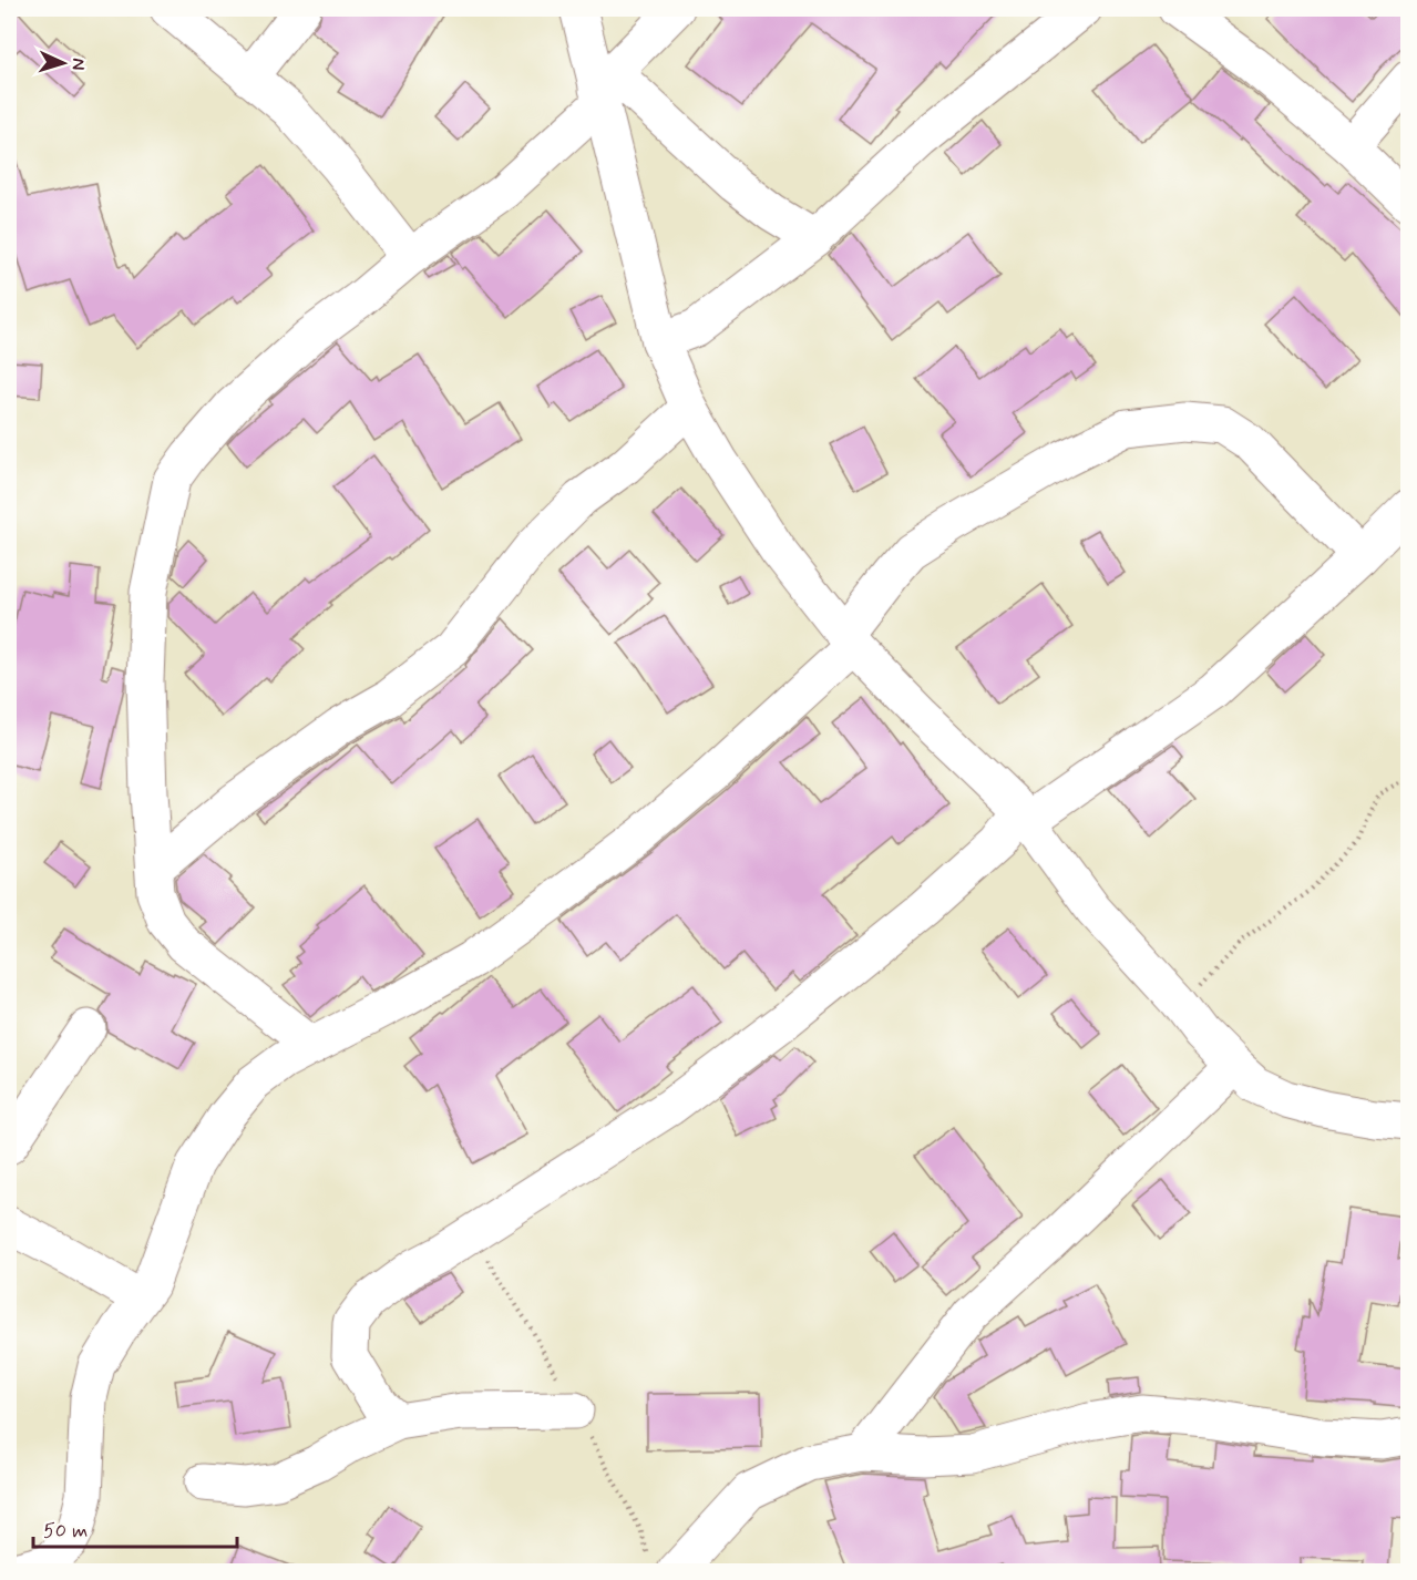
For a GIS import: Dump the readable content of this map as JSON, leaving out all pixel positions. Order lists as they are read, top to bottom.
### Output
{
  "scale_bar": "50 m",
  "north": "right"
}
